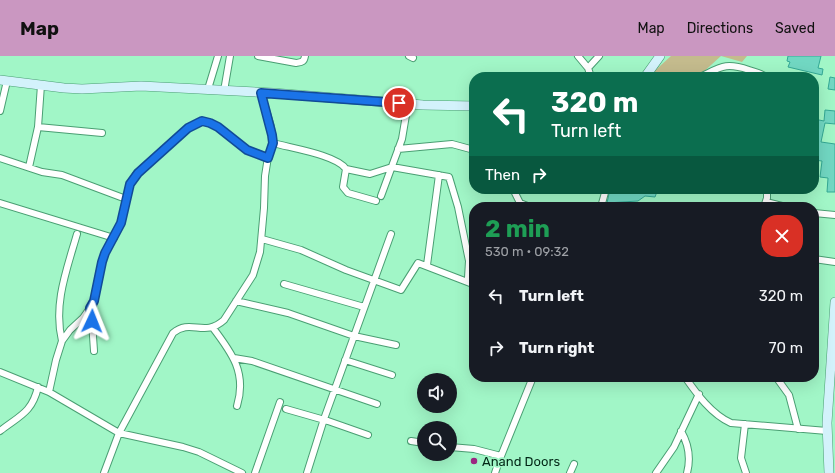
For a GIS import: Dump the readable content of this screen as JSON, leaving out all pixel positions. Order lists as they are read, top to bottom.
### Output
{
  "places": ["Anand Doors"],
  "page": {
    "header": "Map",
    "nav": ["Map", "Directions", "Saved"],
    "turn": ["320 m", "Turn left"],
    "then": "Then",
    "heading": ["2 min", "530 m · 09:32"],
    "list": [
      {
        "name": "Turn left",
        "value": "320 m"
      },
      {
        "name": "Turn right",
        "value": "70 m"
      }
    ]
  }
}
